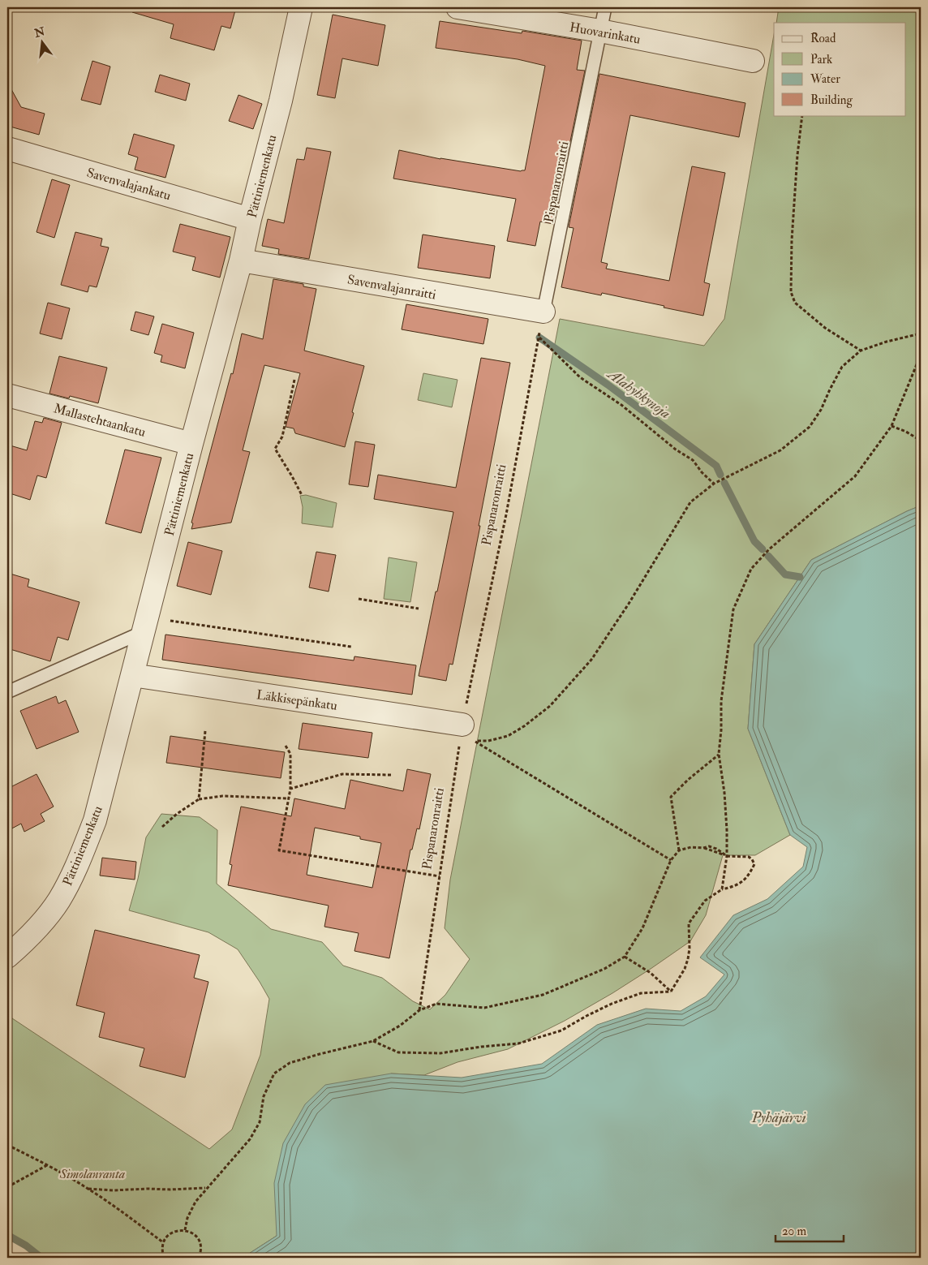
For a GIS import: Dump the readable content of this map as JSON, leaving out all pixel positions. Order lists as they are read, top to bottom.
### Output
{
  "streets": {
    "street": [
      "Huovarinkatu",
      "Pättiniemenkatu",
      "Savenvalajankatu",
      "Savenvalajanraitti",
      "Mallastehtaankatu",
      "Läkkisepänkatu"
    ],
    "lane": ["Pispanaronraitti"]
  },
  "crossings": [
    ["Huovarinkatu", "Pispanaronraitti"],
    ["Pättiniemenkatu", "Savenvalajankatu"],
    ["Pättiniemenkatu", "Savenvalajanraitti"],
    ["Pättiniemenkatu", "Mallastehtaankatu"],
    ["Pättiniemenkatu", "Läkkisepänkatu"],
    ["Pispanaronraitti", "Savenvalajanraitti"],
    ["Pispanaronraitti", "Läkkisepänkatu"]
  ],
  "water": ["Alahyhkynoja", "Pyhäjärvi"],
  "parks": ["Simolanranta"],
  "legend": [
    "Road",
    "Park",
    "Water",
    "Building"
  ],
  "scale_bar": "20 m",
  "north": "top"
}
